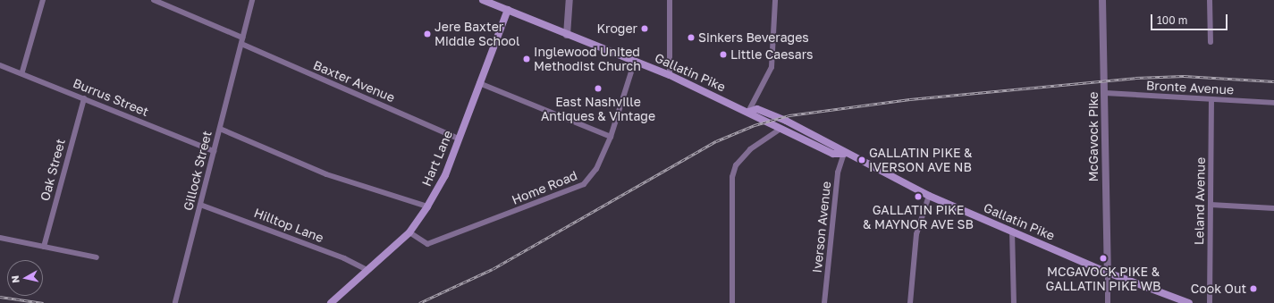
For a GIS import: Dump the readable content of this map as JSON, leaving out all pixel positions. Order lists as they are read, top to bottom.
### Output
{
  "streets": {
    "main road": ["Gallatin Pike", "Hart Lane"],
    "street": [
      "Baxter Avenue",
      "Bronte Avenue",
      "Burrus Street",
      "McGavock Pike",
      "Oak Street",
      "Gillock Street",
      "Home Road",
      "Leland Avenue",
      "Hilltop Lane",
      "Iverson Avenue"
    ]
  },
  "crossings": [
    ["Gallatin Pike", "McGavock Pike"],
    ["Gallatin Pike", "Hart Lane"],
    ["Gallatin Pike", "Home Road"],
    ["Gallatin Pike", "Iverson Avenue"],
    ["Baxter Avenue", "Hart Lane"],
    ["Baxter Avenue", "Gillock Street"],
    ["Bronte Avenue", "McGavock Pike"],
    ["Bronte Avenue", "Leland Avenue"],
    ["Burrus Street", "Oak Street"],
    ["Burrus Street", "Gillock Street"],
    ["Hart Lane", "Home Road"],
    ["Hart Lane", "Hilltop Lane"],
    ["Gillock Street", "Hilltop Lane"]
  ],
  "places": [
    "Kroger",
    "Jere Baxter Middle School",
    "Sinkers Beverages",
    "Little Caesars",
    "Inglewood United Methodist Church",
    "East Nashville Antiques & Vintage",
    "GALLATIN PIKE & IVERSON AVE NB",
    "GALLATIN PIKE & MAYNOR AVE SB",
    "MCGAVOCK PIKE & GALLATIN PIKE WB",
    "Cook Out"
  ],
  "scale_bar": "100 m",
  "north": "left"
}
